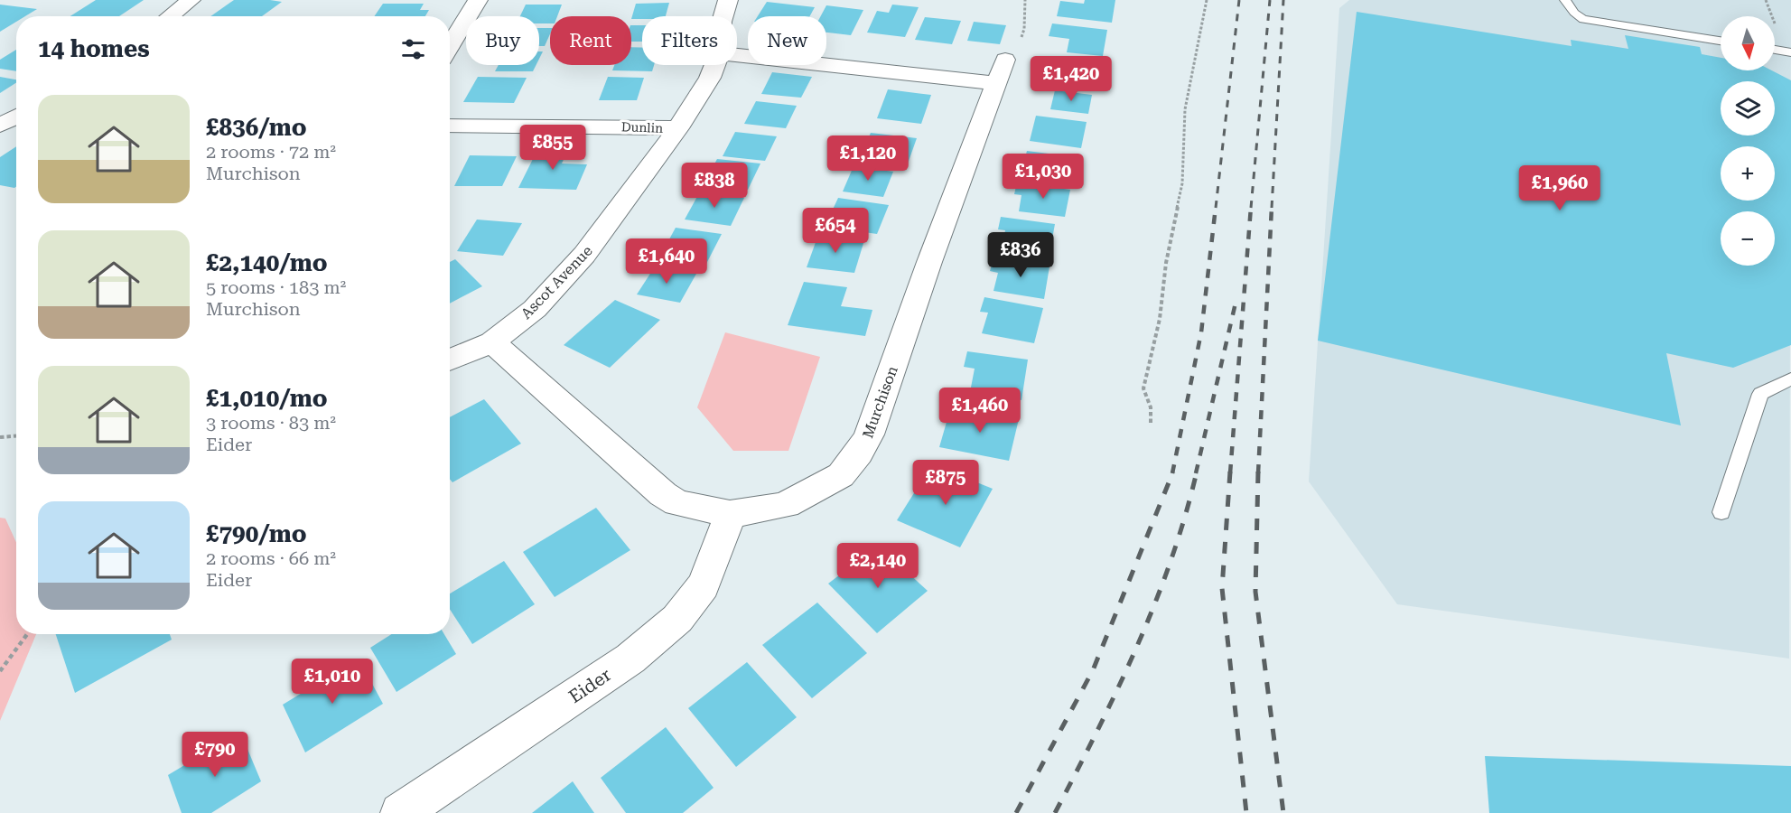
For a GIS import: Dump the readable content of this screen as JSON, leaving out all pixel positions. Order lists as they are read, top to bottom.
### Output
{
  "streets": {
    "street": [
      "Dunlin",
      "Ascot Avenue",
      "Murchison",
      "Eider"
    ]
  },
  "crossings": [
    ["Dunlin", "Ascot Avenue"],
    ["Ascot Avenue", "Murchison"],
    ["Murchison", "Eider"]
  ],
  "north": "bottom",
  "page": {
    "map_buttons": ["+", "−"],
    "chip": [
      "Buy",
      "Rent",
      "Filters",
      "New"
    ],
    "heading": "14 homes",
    "price": [
      "£1,420",
      "£855",
      "£1,120",
      "£1,030",
      "£838",
      "£1,960",
      "£654",
      "£836",
      "£1,640",
      "£1,460",
      "£875",
      "£2,140",
      "£1,010",
      "£790"
    ],
    "list": [
      {
        "name": "£836/mo",
        "note": "2 rooms · 72 m² · Murchison"
      },
      {
        "name": "£2,140/mo",
        "note": "5 rooms · 183 m² · Murchison"
      },
      {
        "name": "£1,010/mo",
        "note": "3 rooms · 83 m² · Eider"
      },
      {
        "name": "£790/mo",
        "note": "2 rooms · 66 m² · Eider"
      }
    ]
  }
}
